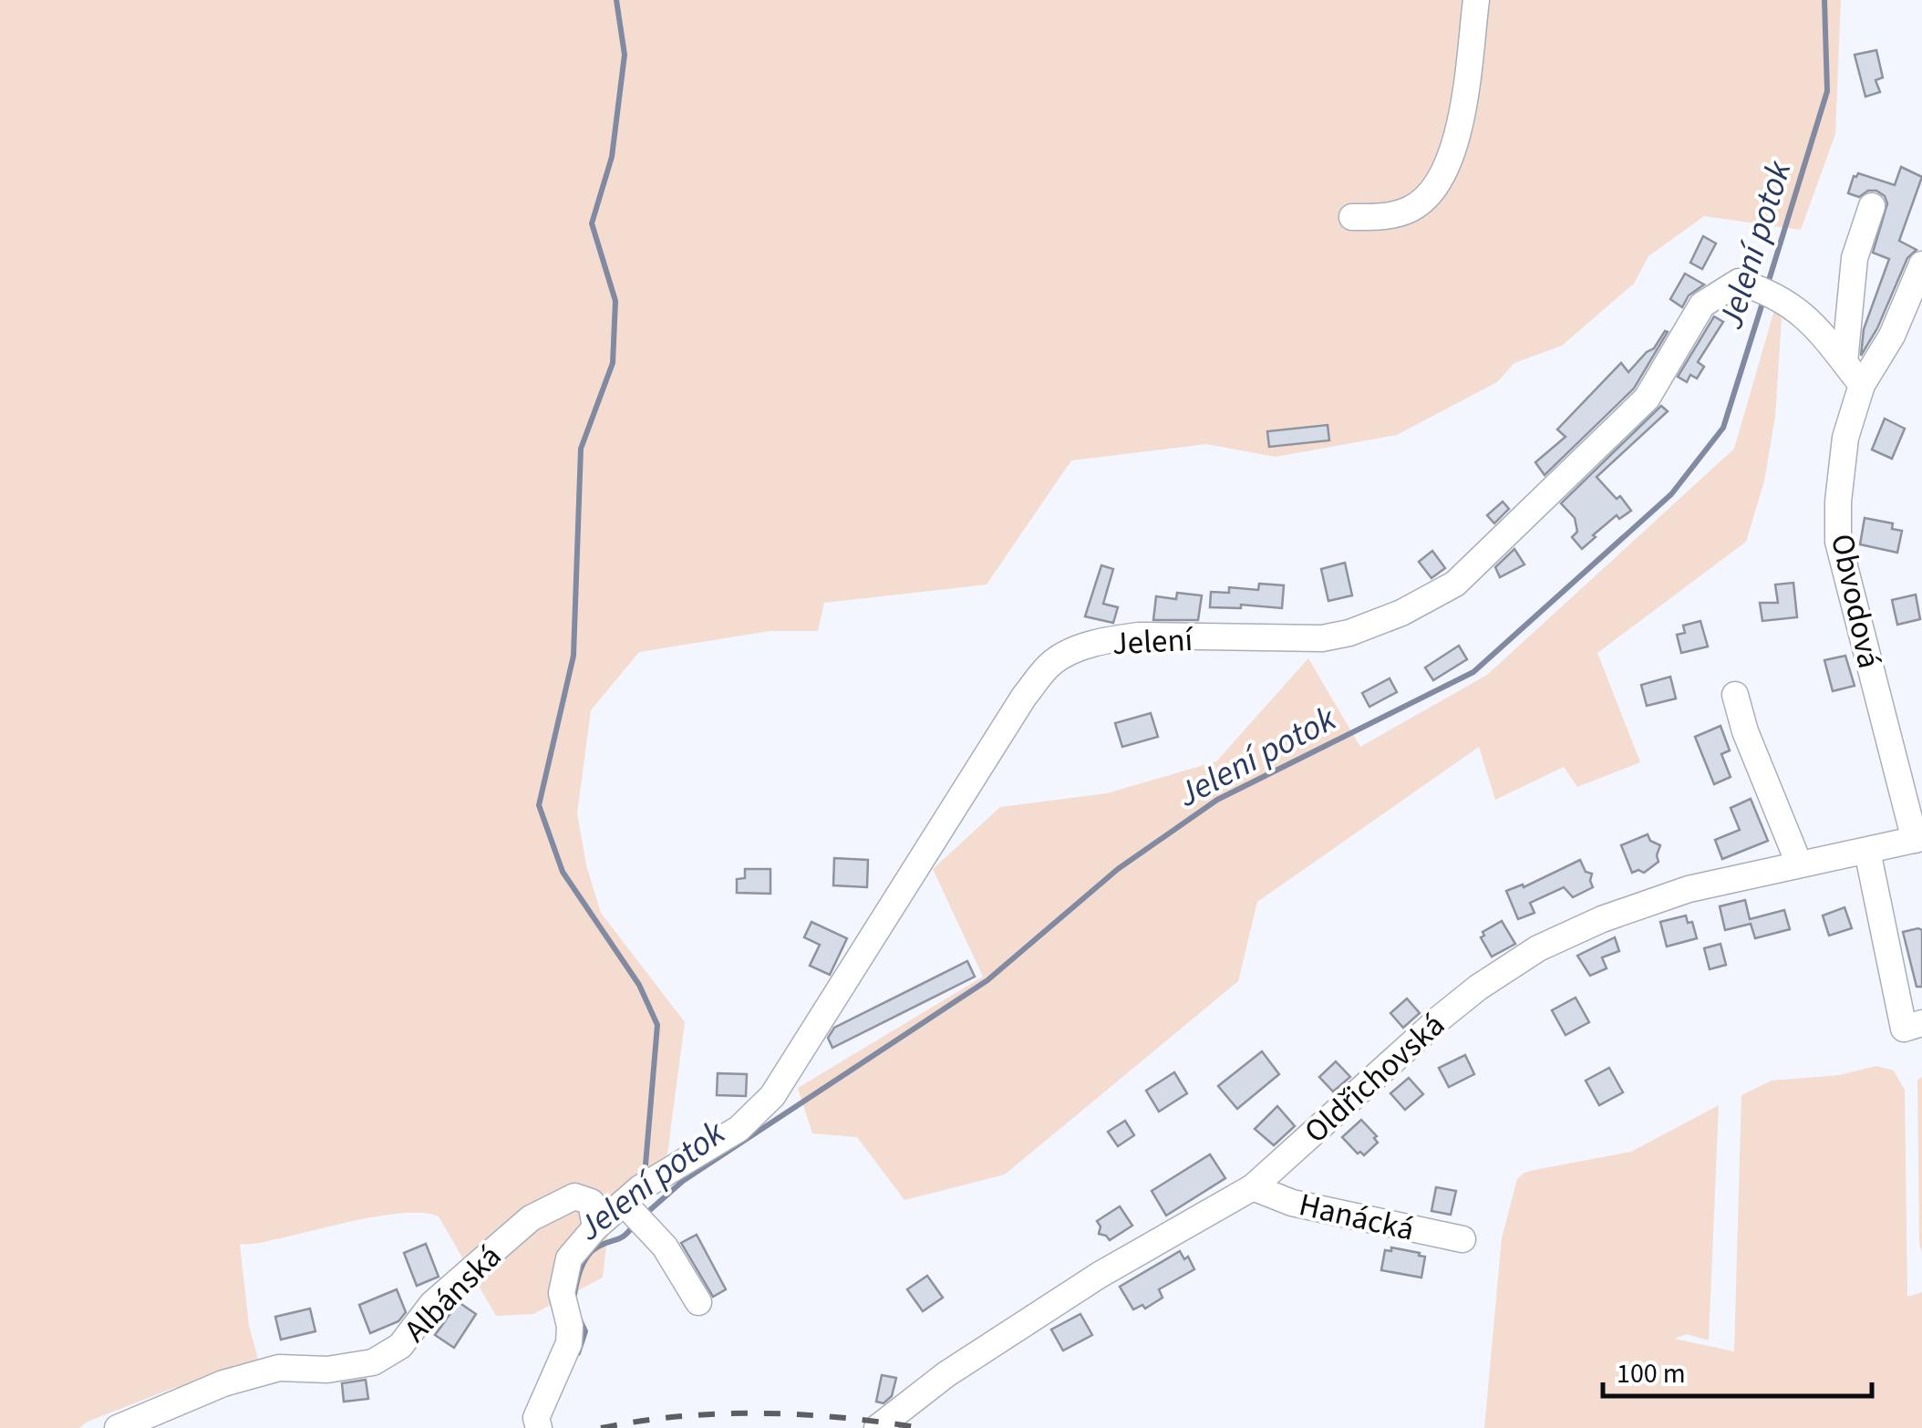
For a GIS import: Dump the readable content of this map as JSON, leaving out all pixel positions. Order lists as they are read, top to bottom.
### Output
{
  "streets": {
    "street": [
      "Obvodová",
      "Jelení",
      "Oldřichovská",
      "Hanácká",
      "Albánská"
    ]
  },
  "crossings": [
    ["Obvodová", "Jelení"],
    ["Obvodová", "Oldřichovská"],
    ["Jelení", "Albánská"],
    ["Oldřichovská", "Hanácká"]
  ],
  "water": ["Jelení potok"],
  "scale_bar": "100 m"
}
